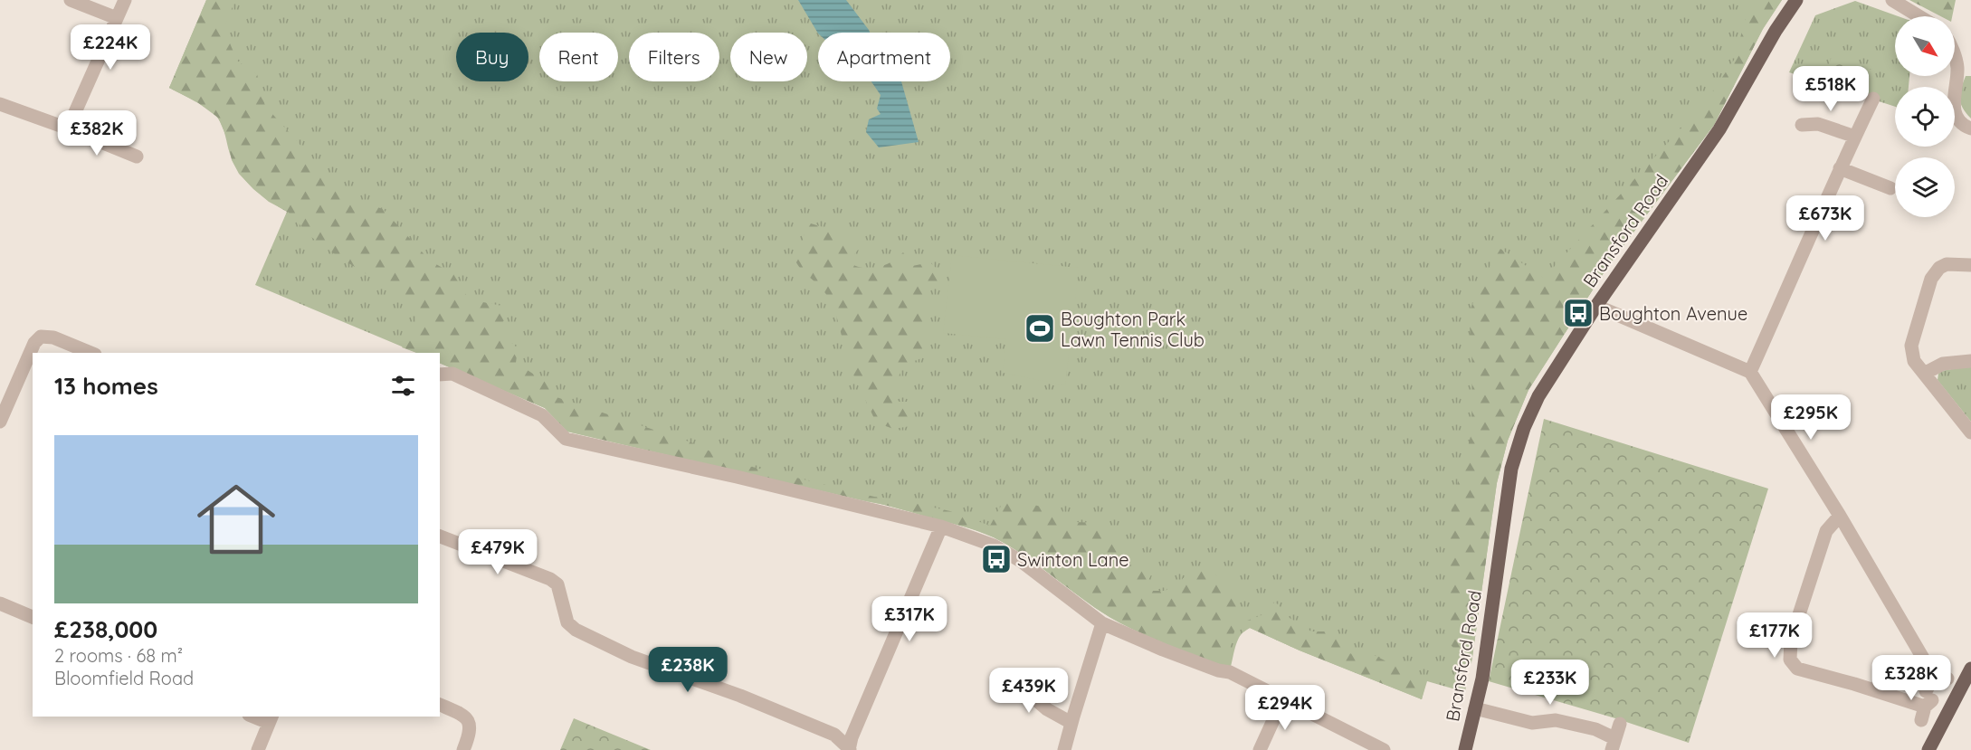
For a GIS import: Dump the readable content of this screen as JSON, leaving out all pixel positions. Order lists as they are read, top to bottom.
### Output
{
  "streets": {
    "main road": ["Bransford Road"]
  },
  "places": {
    "bus stop": ["Boughton Avenue", "Swinton Lane"],
    "sports": ["Boughton Park Lawn Tennis Club"]
  },
  "north": "bottom right",
  "page": {
    "price": [
      "£224K",
      "£518K",
      "£382K",
      "£673K",
      "£295K",
      "£479K",
      "£317K",
      "£177K",
      "£238K",
      "£328K",
      "£233K",
      "£439K",
      "£294K"
    ],
    "chip": [
      "Buy",
      "Rent",
      "Filters",
      "New",
      "Apartment"
    ],
    "heading": "13 homes",
    "list": [
      {
        "name": "£238,000",
        "note": "2 rooms · 68 m² · Bloomfield Road"
      }
    ]
  }
}
